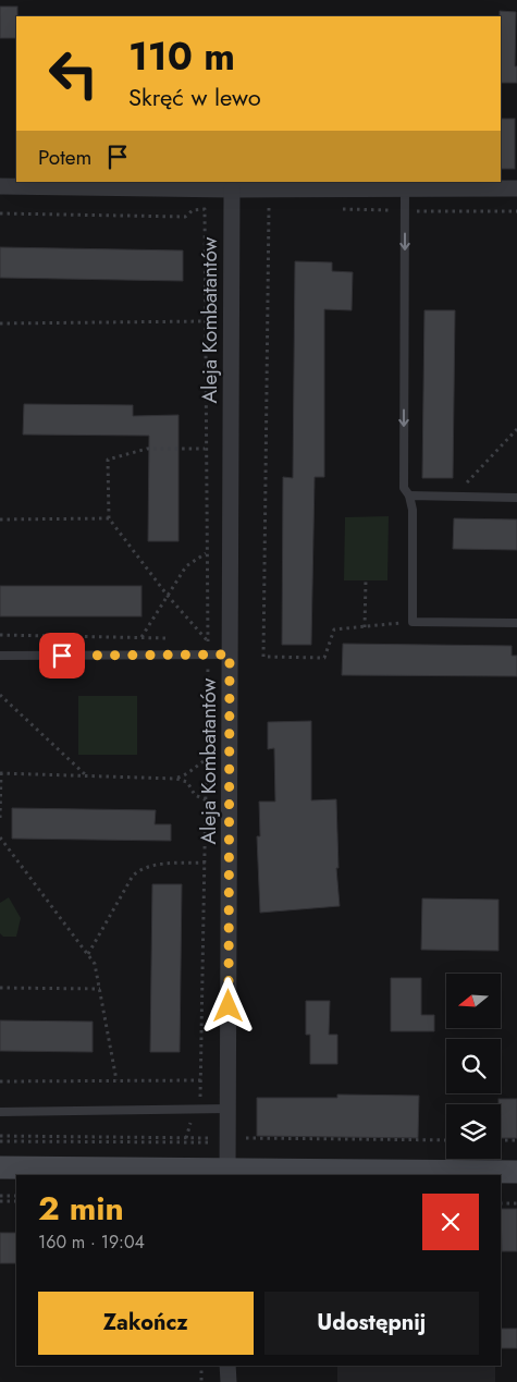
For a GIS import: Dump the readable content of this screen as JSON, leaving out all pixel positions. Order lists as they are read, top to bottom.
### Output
{
  "streets": {
    "street": ["Aleja Kombatantów"]
  },
  "north": "left",
  "page": {
    "turn": ["110 m", "Skręć w lewo"],
    "then": "Potem",
    "heading": ["2 min", "160 m · 19:04"],
    "buttons": ["Zakończ", "Udostępnij"]
  }
}
